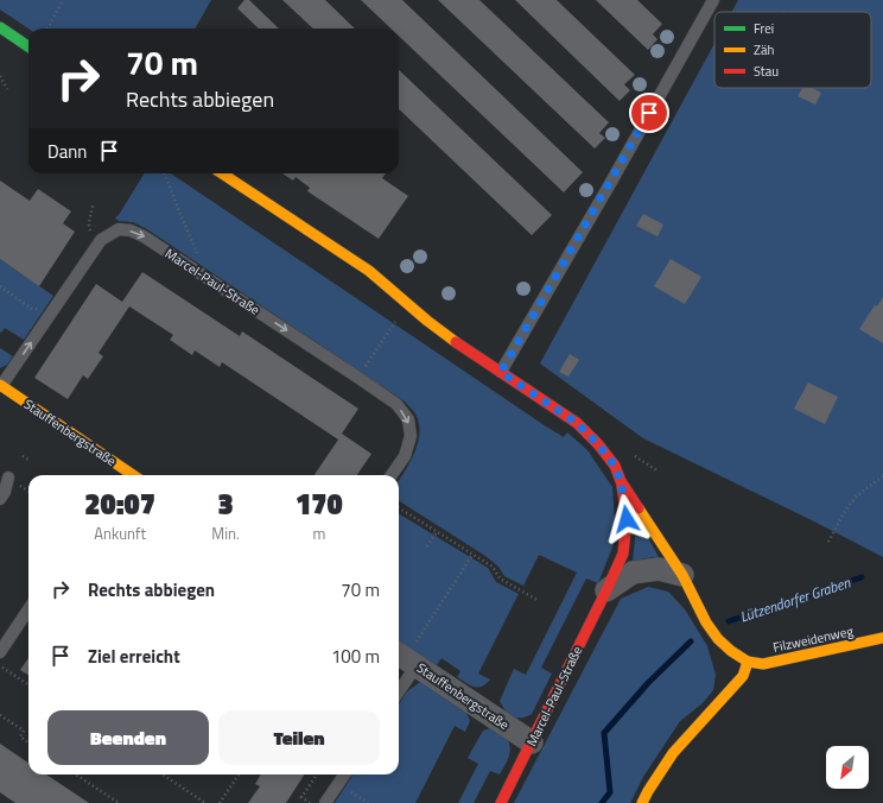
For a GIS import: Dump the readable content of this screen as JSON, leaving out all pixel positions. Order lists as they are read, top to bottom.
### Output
{
  "streets": {
    "street": ["Marcel-Paul-Straße", "Stauffenbergstraße", "Filzweidenweg"]
  },
  "crossings": [
    ["Marcel-Paul-Straße", "Stauffenbergstraße"],
    ["Marcel-Paul-Straße", "Filzweidenweg"]
  ],
  "water": ["Lützendorfer Graben"],
  "legend": ["Frei", "Zäh", "Stau"],
  "north": "bottom left",
  "page": {
    "turn": ["70 m", "Rechts abbiegen"],
    "then": "Dann",
    "eta": [
      "20:07",
      "Ankunft",
      "3",
      "Min.",
      "170",
      "m"
    ],
    "list": [
      {
        "name": "Rechts abbiegen",
        "value": "70 m"
      },
      {
        "name": "Ziel erreicht",
        "value": "100 m"
      }
    ],
    "buttons": ["Beenden", "Teilen"]
  }
}
